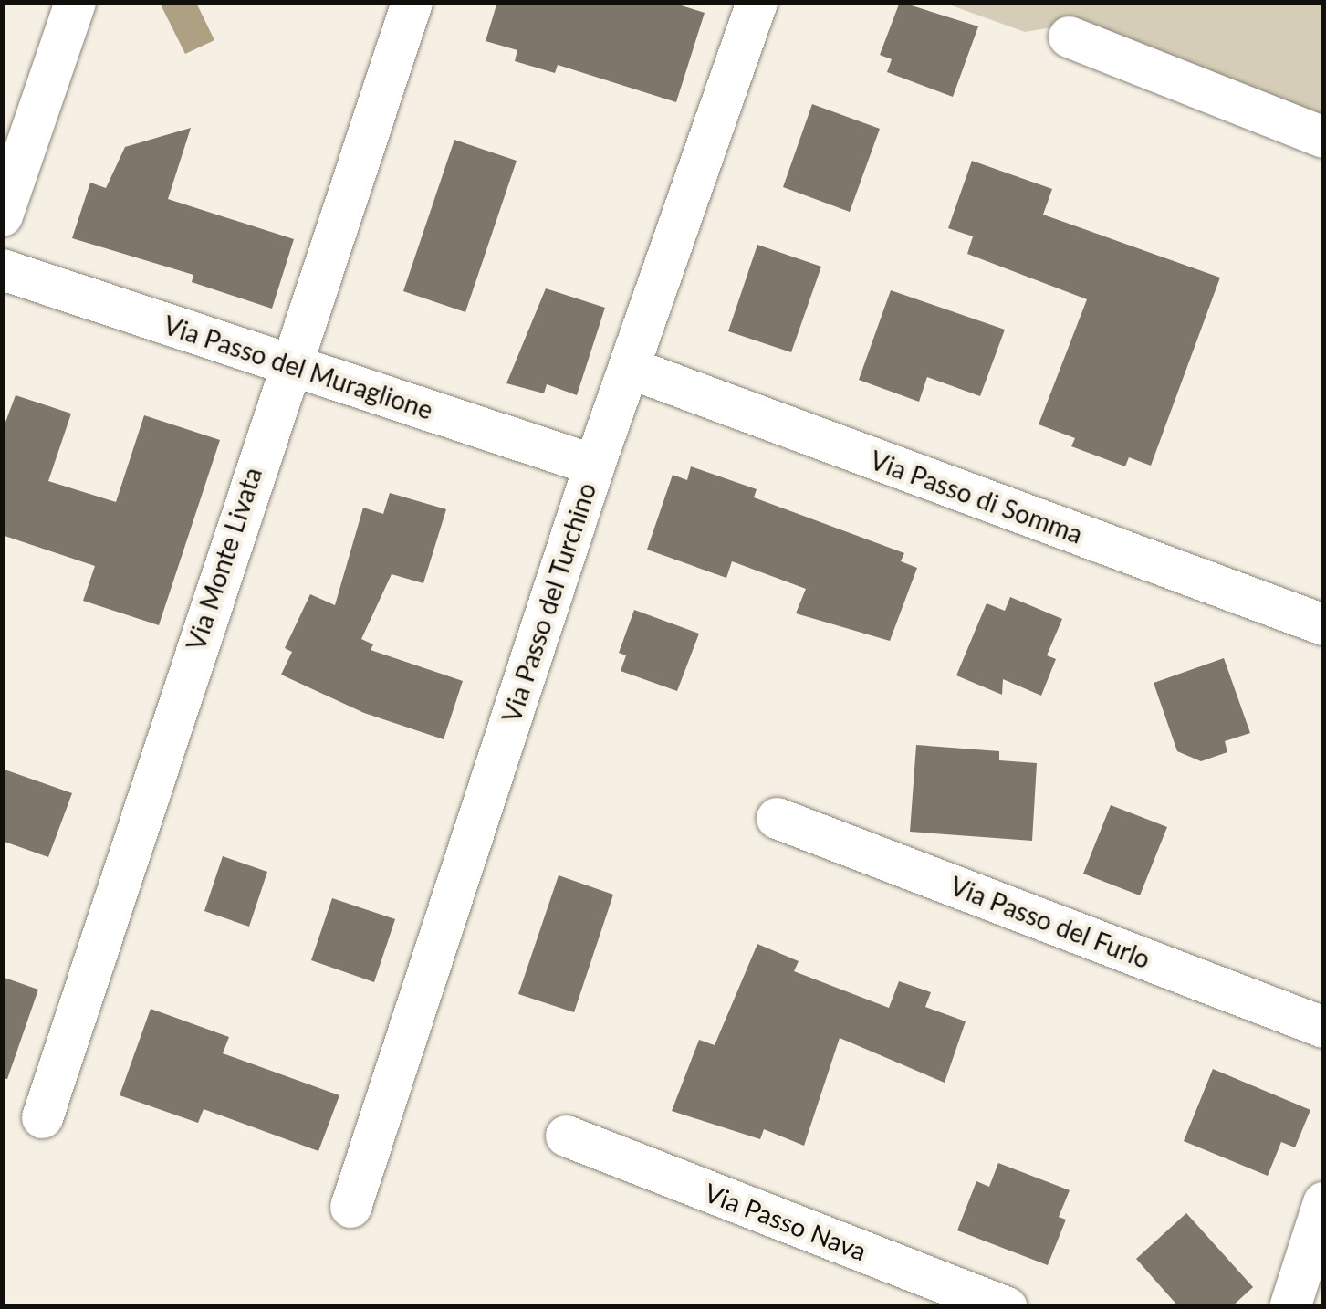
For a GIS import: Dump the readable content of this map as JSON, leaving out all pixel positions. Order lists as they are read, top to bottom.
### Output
{
  "streets": {
    "street": [
      "Via Passo del Muraglione",
      "Via Passo di Somma",
      "Via Monte Livata",
      "Via Passo del Turchino",
      "Via Passo del Furlo",
      "Via Passo Nava"
    ]
  },
  "crossings": [
    ["Via Passo del Muraglione", "Via Monte Livata"],
    ["Via Passo del Muraglione", "Via Passo del Turchino"],
    ["Via Passo di Somma", "Via Passo del Turchino"]
  ]
}
